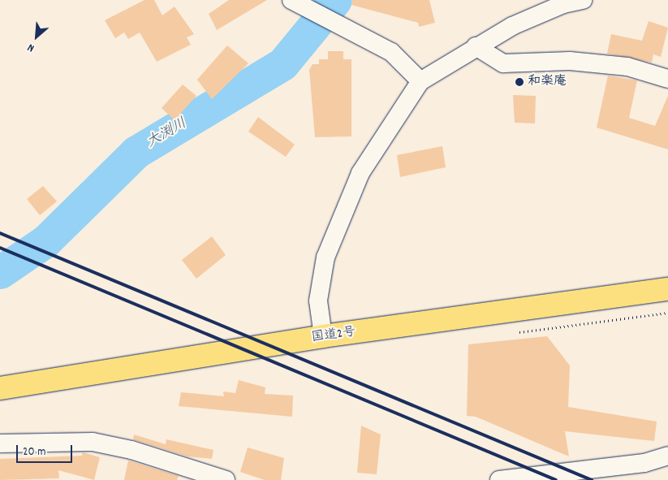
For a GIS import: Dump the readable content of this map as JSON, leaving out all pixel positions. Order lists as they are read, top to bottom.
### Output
{
  "streets": {
    "highway": ["国道2号"]
  },
  "water": ["大渕川"],
  "places": ["和楽庵"],
  "scale_bar": "20 m",
  "north": "bottom left"
}
